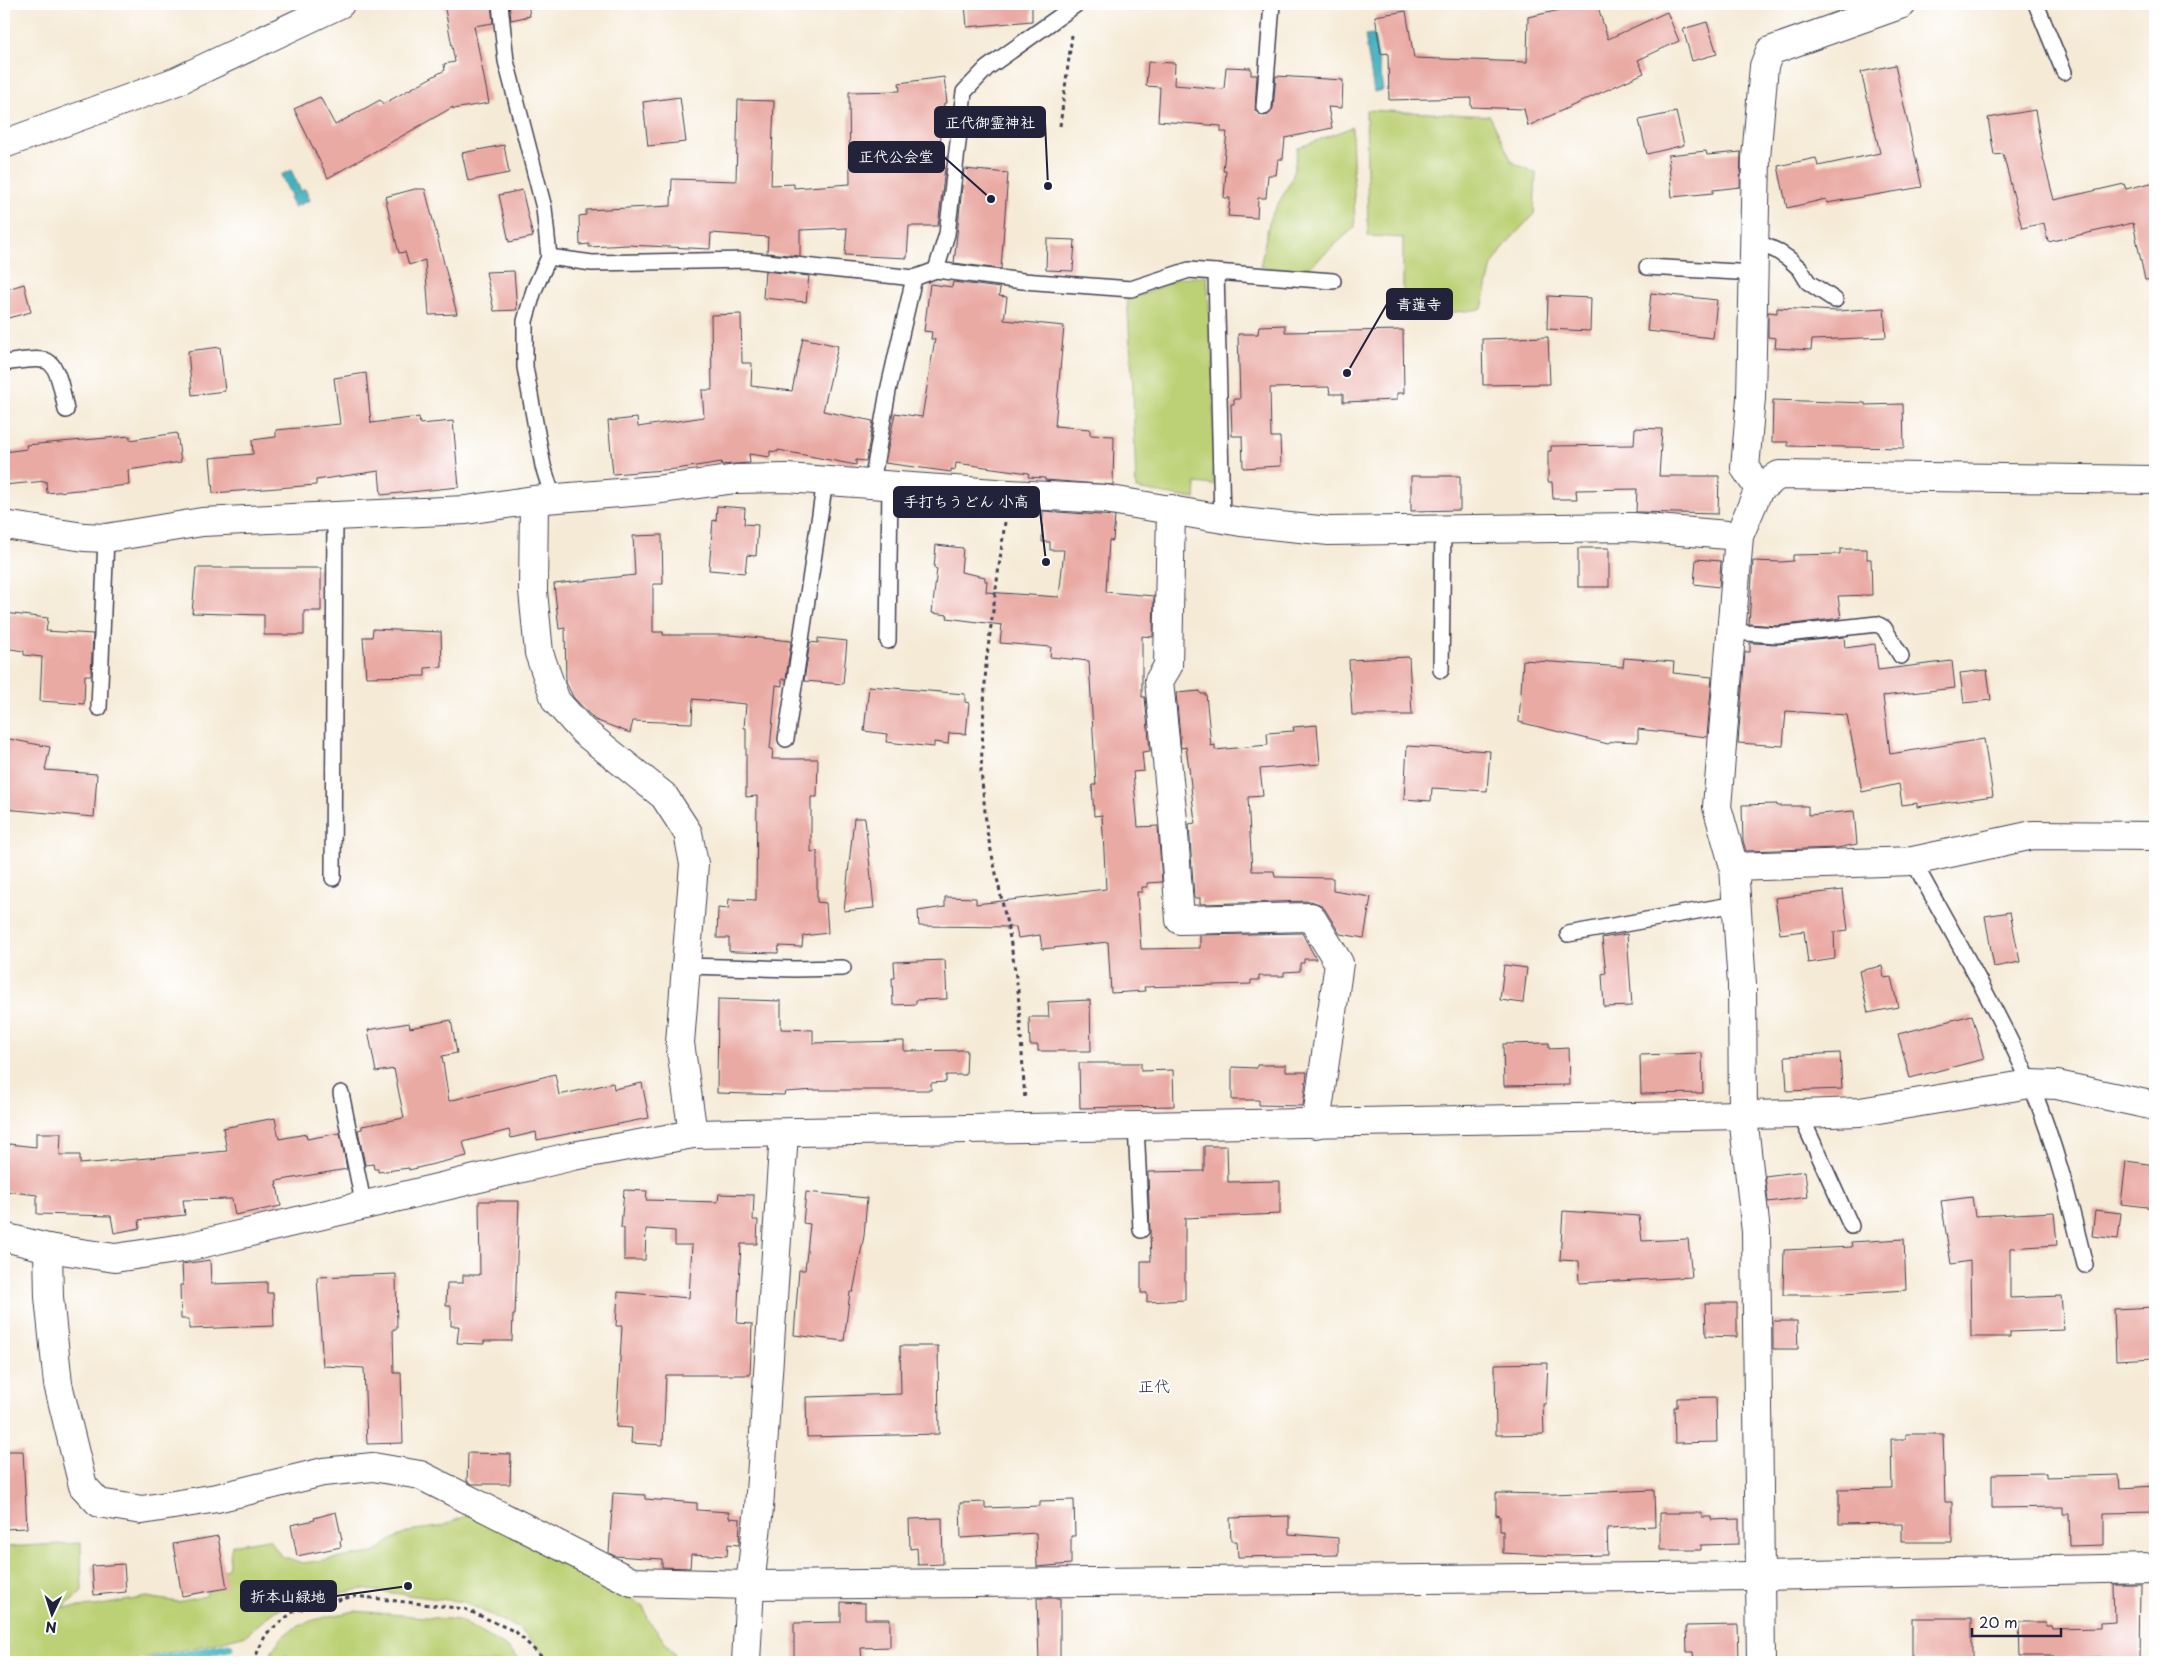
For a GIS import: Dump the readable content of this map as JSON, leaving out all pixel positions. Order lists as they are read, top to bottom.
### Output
{
  "districts": ["正代"],
  "places": [
    "正代御霊神社",
    "正代公会堂",
    "青蓮寺",
    "手打ちうどん 小高",
    "折本山緑地"
  ],
  "scale_bar": "20 m",
  "north": "bottom"
}
